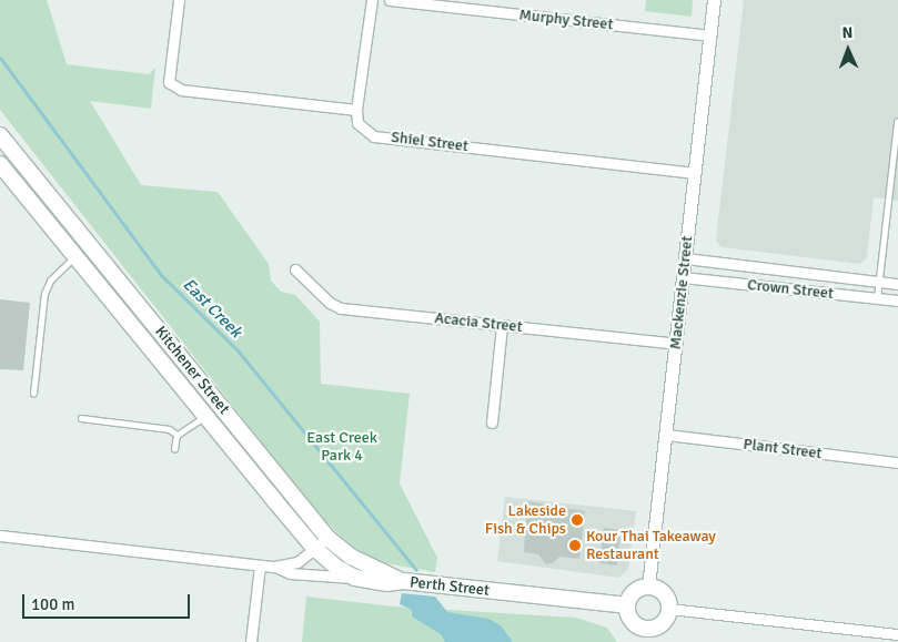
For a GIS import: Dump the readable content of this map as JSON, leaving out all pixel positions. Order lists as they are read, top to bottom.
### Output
{
  "streets": {
    "main road": ["Kitchener Street", "Perth Street"],
    "street": [
      "Murphy Street",
      "Shiel Street",
      "Crown Street",
      "Mackenzie Street",
      "Acacia Street",
      "Plant Street"
    ]
  },
  "crossings": [
    ["Murphy Street", "Mackenzie Street"],
    ["Shiel Street", "Mackenzie Street"],
    ["Crown Street", "Mackenzie Street"],
    ["Mackenzie Street", "Acacia Street"],
    ["Mackenzie Street", "Plant Street"],
    ["Mackenzie Street", "Perth Street"],
    ["Kitchener Street", "Perth Street"]
  ],
  "water": ["East Creek"],
  "parks": ["East Creek Park 4"],
  "places": ["Lakeside Fish & Chips", "Kour Thai Takeaway Restaurant"],
  "scale_bar": "100 m",
  "north": "top"
}
